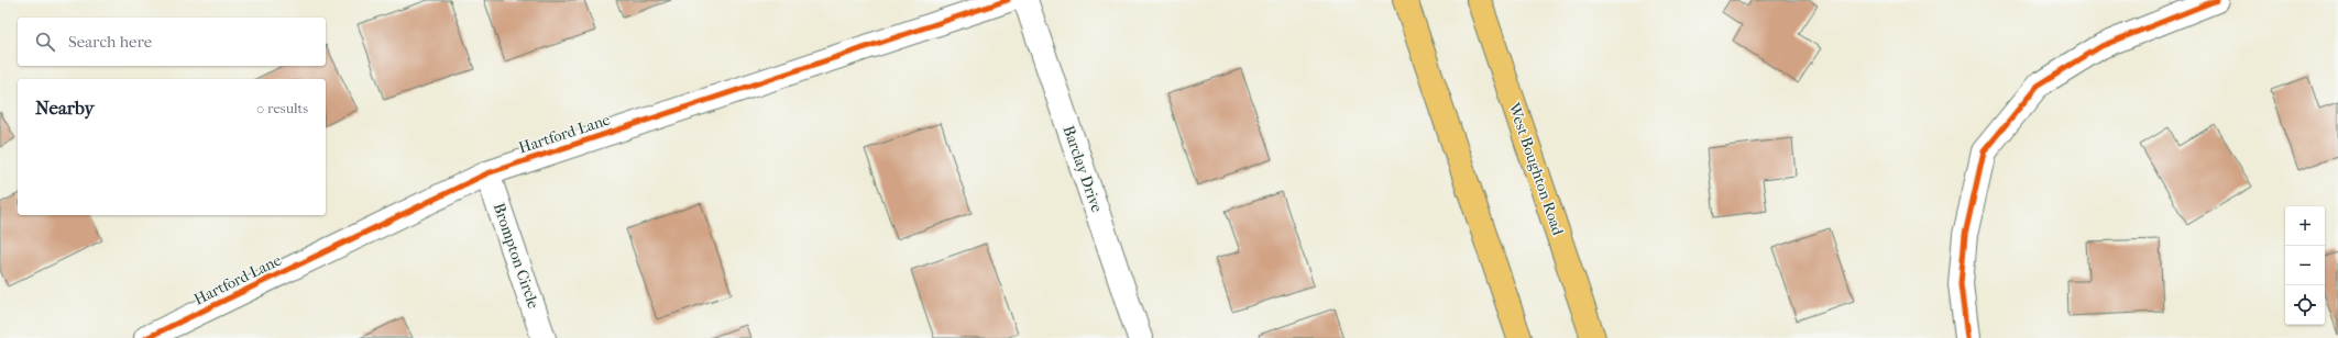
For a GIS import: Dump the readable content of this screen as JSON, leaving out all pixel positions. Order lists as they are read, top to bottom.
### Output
{
  "streets": {
    "main road": ["West Boughton Road"],
    "street": ["Hartford Lane", "Barclay Drive", "Brompton Circle"]
  },
  "crossings": [
    ["Hartford Lane", "Brompton Circle"]
  ],
  "page": {
    "search": "Search here",
    "heading": ["Nearby", "0 results"],
    "map_buttons": ["+", "−"]
  }
}
